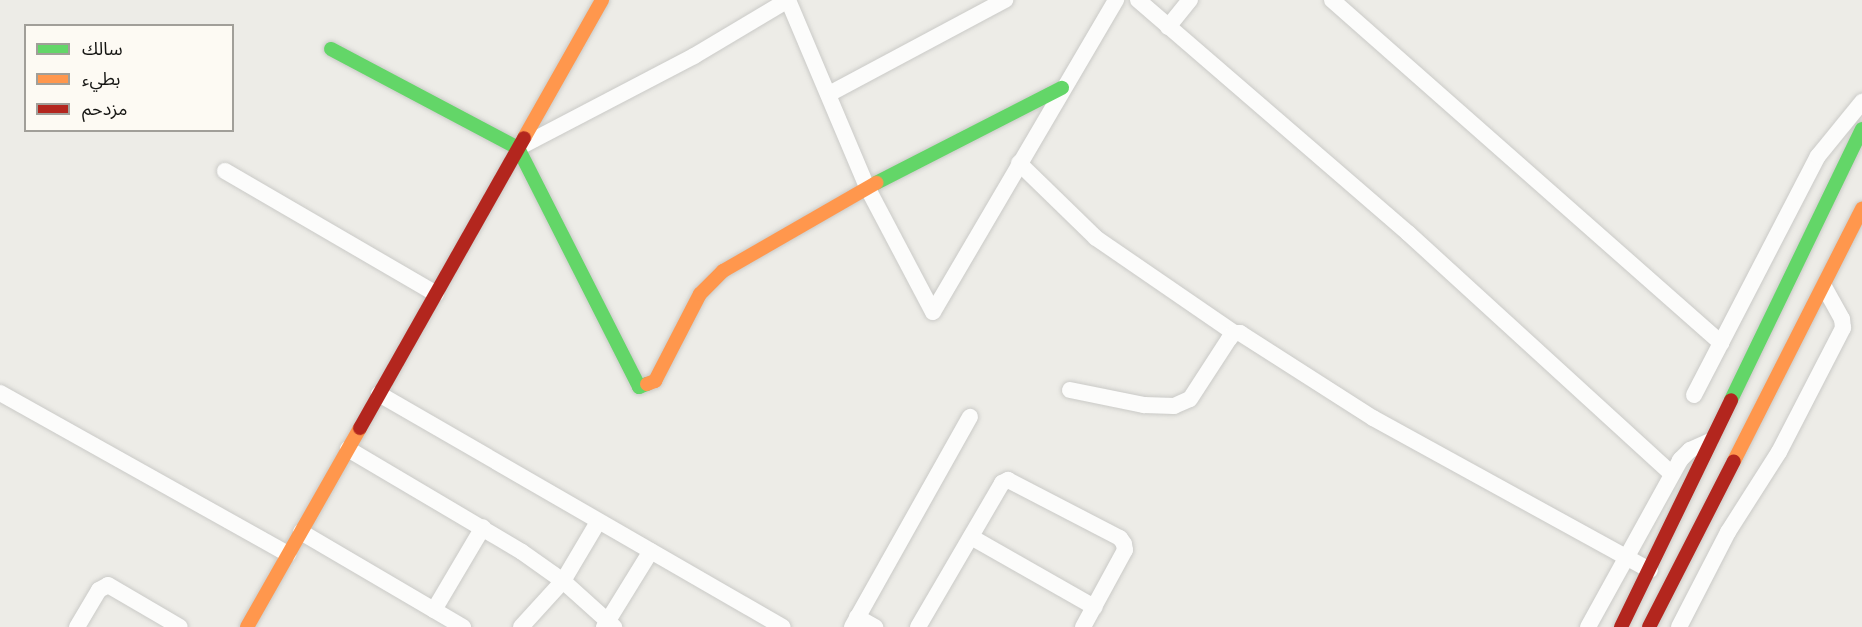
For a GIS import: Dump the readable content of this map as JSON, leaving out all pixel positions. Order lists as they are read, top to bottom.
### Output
{
  "legend": ["سالك", "بطيء", "مزدحم"]
}
